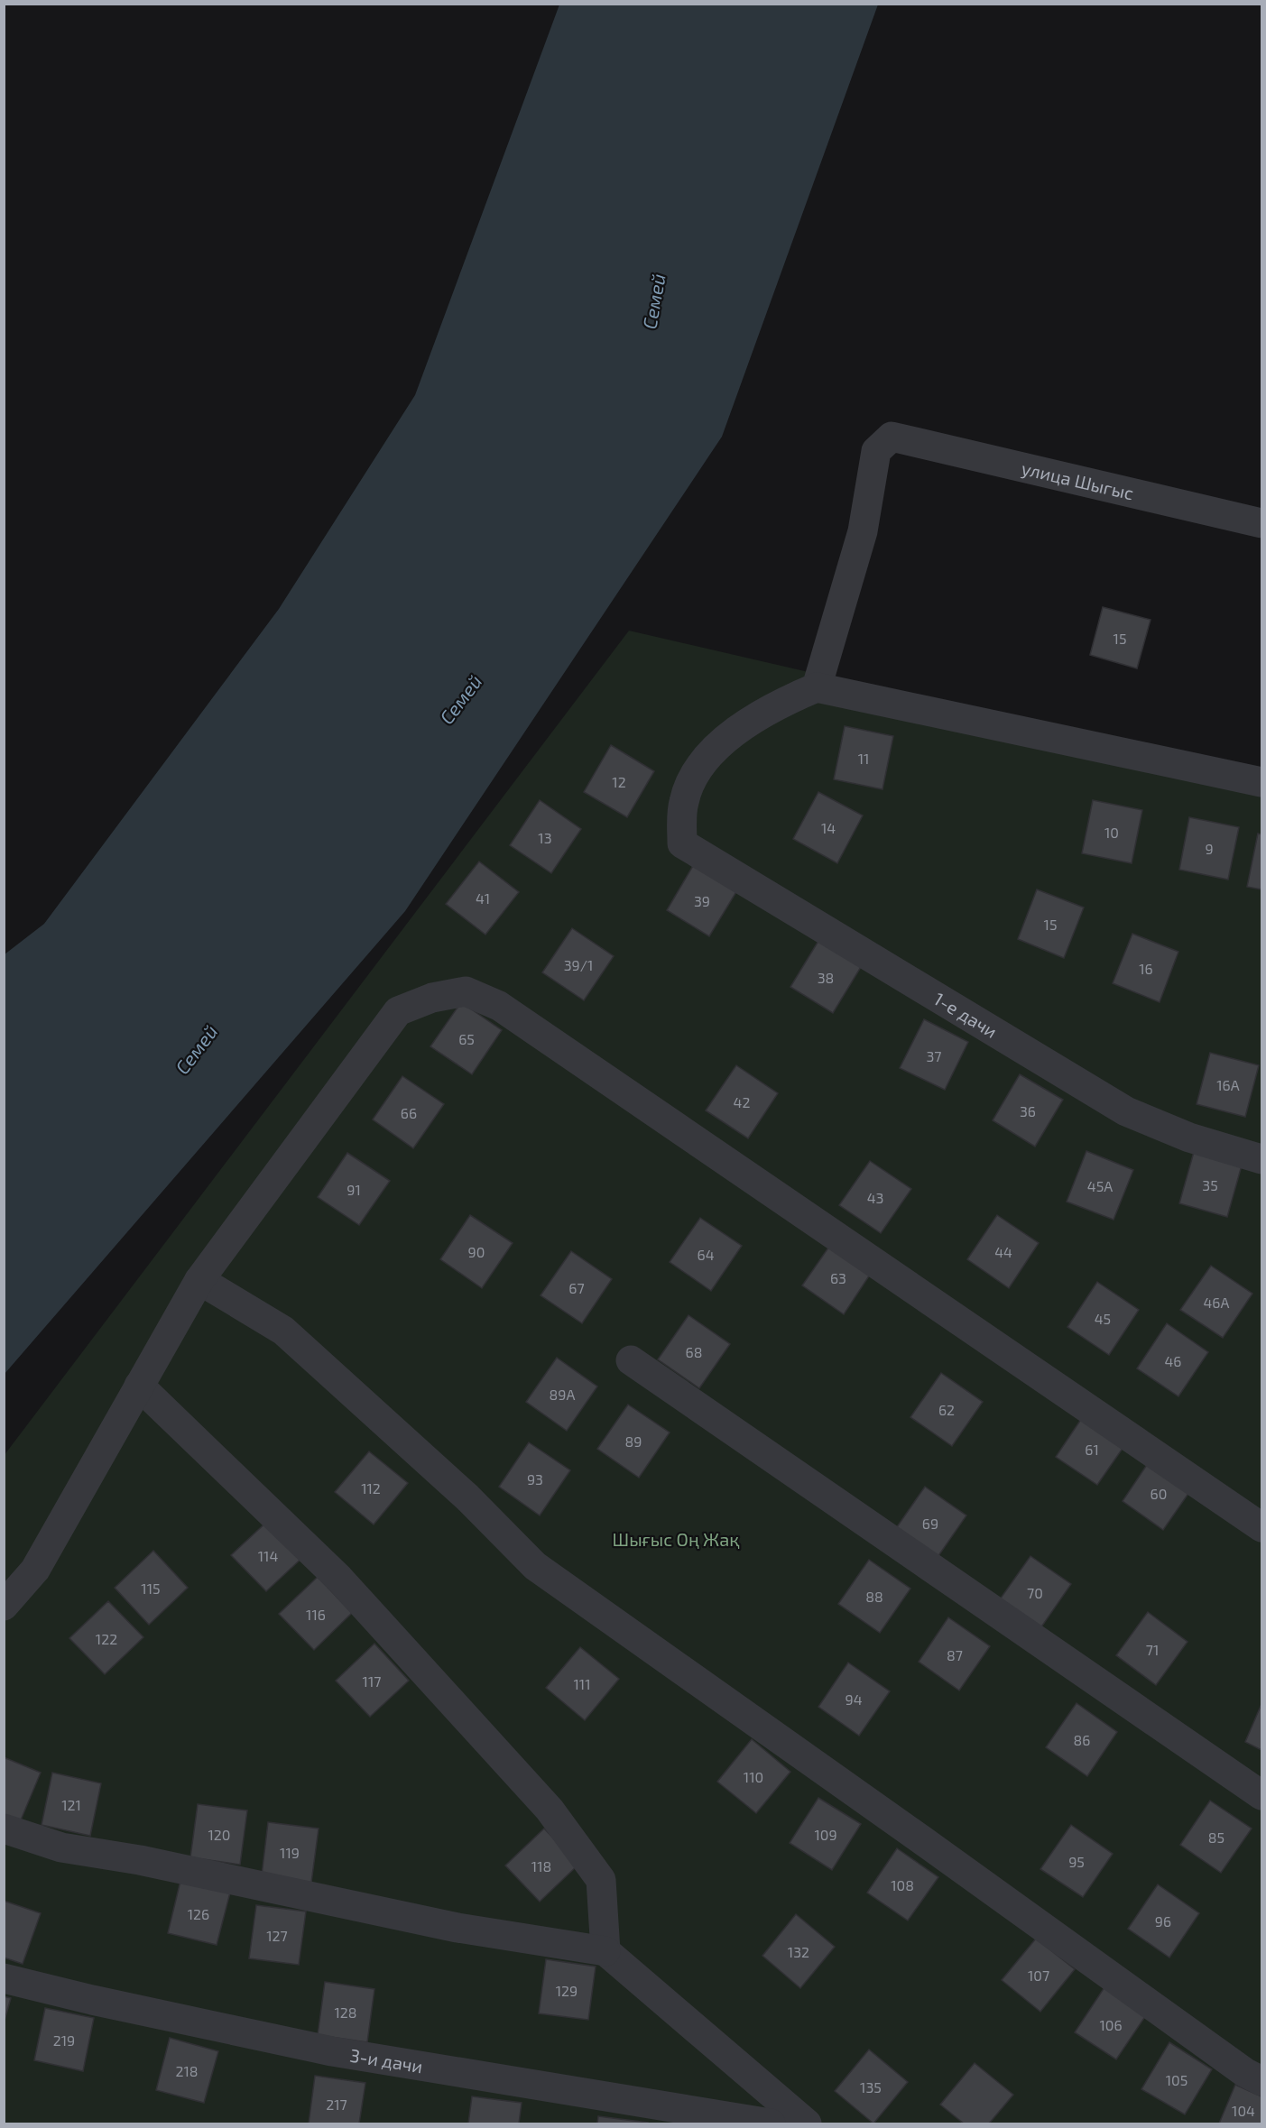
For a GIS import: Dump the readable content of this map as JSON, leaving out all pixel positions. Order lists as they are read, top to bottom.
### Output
{
  "streets": {
    "street": ["улица Шыгыс", "1-е дачи", "3-и дачи"]
  },
  "crossings": [
    ["улица Шыгыс", "1-е дачи"]
  ],
  "water": ["Семей"],
  "parks": ["Шығыс Оң Жақ"],
  "house_numbers": [
    "15",
    "11",
    "12",
    "14",
    "10",
    "13",
    "9",
    "41",
    "39",
    "15",
    "39/1",
    "16",
    "38",
    "65",
    "37",
    "16А",
    "42",
    "36",
    "66",
    "35",
    "45А",
    "91",
    "43",
    "90",
    "44",
    "64",
    "63",
    "67",
    "46А",
    "45",
    "68",
    "46",
    "89А",
    "62",
    "89",
    "61",
    "93",
    "112",
    "60",
    "69",
    "114",
    "115",
    "70",
    "88",
    "116",
    "122",
    "71",
    "87",
    "117",
    "111",
    "94",
    "86",
    "110",
    "121",
    "120",
    "109",
    "85",
    "119",
    "95",
    "118",
    "108",
    "126",
    "96",
    "127",
    "132",
    "107",
    "129",
    "128",
    "106",
    "219",
    "218",
    "105",
    "135",
    "217",
    "104"
  ]
}
